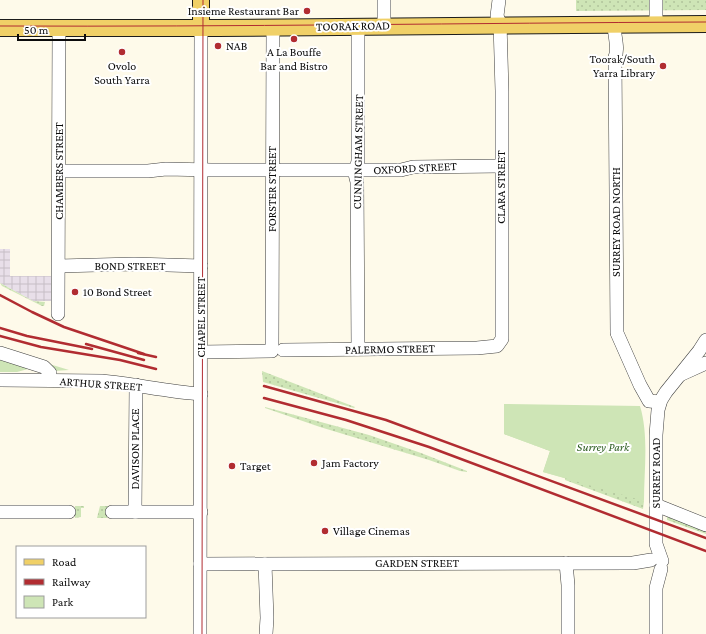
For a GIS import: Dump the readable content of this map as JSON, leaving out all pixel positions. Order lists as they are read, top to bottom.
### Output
{
  "streets": {
    "main road": ["TOORAK ROAD", "CHAPEL STREET"],
    "street": [
      "CUNNINGHAM STREET",
      "OXFORD STREET",
      "CHAMBERS STREET",
      "CLARA STREET",
      "FORSTER STREET",
      "SURREY ROAD NORTH",
      "BOND STREET",
      "PALERMO STREET",
      "ARTHUR STREET",
      "DAVISON PLACE",
      "SURREY ROAD",
      "GARDEN STREET"
    ]
  },
  "crossings": [
    ["TOORAK ROAD", "CUNNINGHAM STREET"],
    ["TOORAK ROAD", "CHAMBERS STREET"],
    ["TOORAK ROAD", "CLARA STREET"],
    ["TOORAK ROAD", "FORSTER STREET"],
    ["TOORAK ROAD", "SURREY ROAD NORTH"],
    ["TOORAK ROAD", "CHAPEL STREET"],
    ["CUNNINGHAM STREET", "OXFORD STREET"],
    ["CUNNINGHAM STREET", "PALERMO STREET"],
    ["OXFORD STREET", "CHAMBERS STREET"],
    ["OXFORD STREET", "CLARA STREET"],
    ["OXFORD STREET", "FORSTER STREET"],
    ["OXFORD STREET", "CHAPEL STREET"],
    ["CHAMBERS STREET", "BOND STREET"],
    ["CLARA STREET", "PALERMO STREET"],
    ["FORSTER STREET", "PALERMO STREET"],
    ["SURREY ROAD NORTH", "SURREY ROAD"],
    ["BOND STREET", "CHAPEL STREET"],
    ["CHAPEL STREET", "PALERMO STREET"],
    ["CHAPEL STREET", "ARTHUR STREET"],
    ["CHAPEL STREET", "GARDEN STREET"],
    ["ARTHUR STREET", "DAVISON PLACE"],
    ["SURREY ROAD", "GARDEN STREET"]
  ],
  "parks": ["Surrey Park"],
  "places": [
    "Insieme Restaurant Bar",
    "A La Bouffe Bar and Bistro",
    "NAB",
    "Ovolo South Yarra",
    "Toorak/South Yarra Library",
    "10 Bond Street",
    "Jam Factory",
    "Target",
    "Village Cinemas"
  ],
  "legend": ["Road", "Railway", "Park"],
  "scale_bar": "50 m"
}
